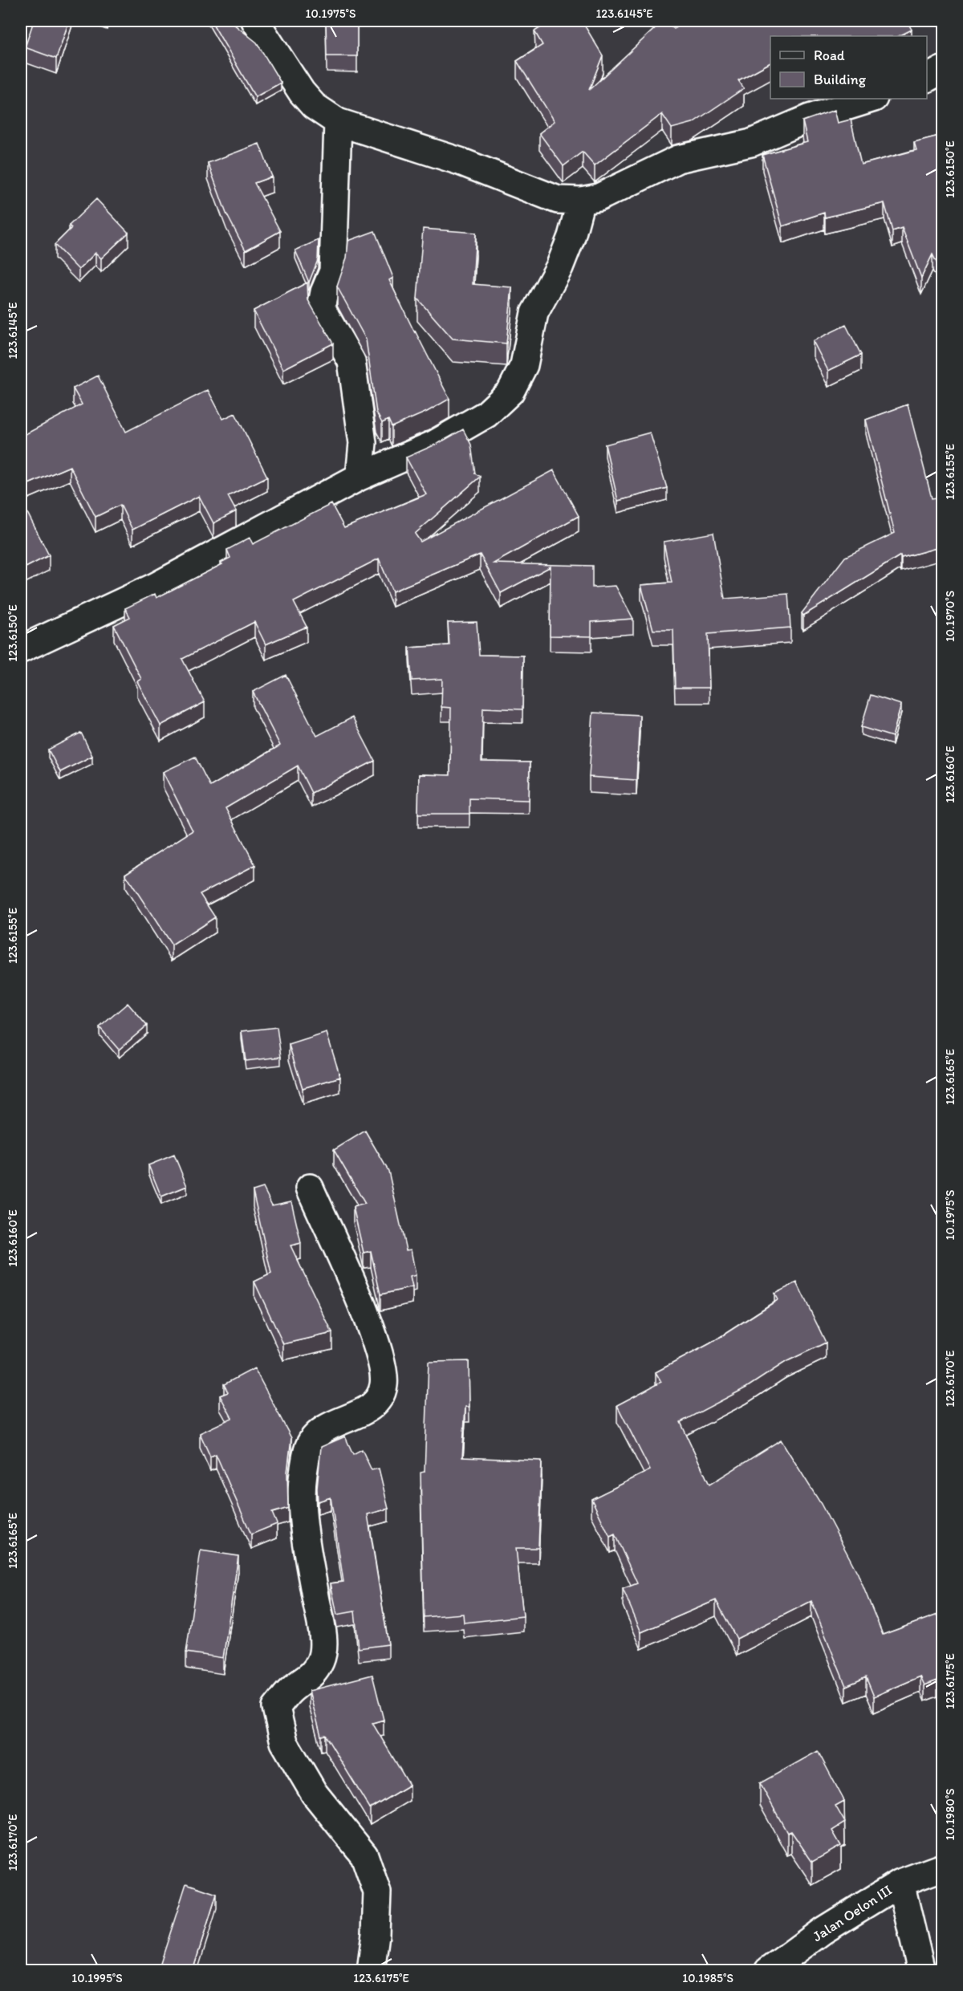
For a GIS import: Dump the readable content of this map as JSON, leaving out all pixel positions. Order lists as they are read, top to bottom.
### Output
{
  "streets": {
    "street": ["Jalan Oelon III"]
  },
  "legend": ["Road", "Building"],
  "coordinates": [
    "10.1975°S",
    "123.6145°E",
    "123.6150°E",
    "123.6155°E",
    "10.1970°S",
    "123.6160°E",
    "123.6165°E",
    "123.6170°E",
    "123.6175°E",
    "10.1980°S",
    "10.1995°S",
    "10.1985°S"
  ]
}
